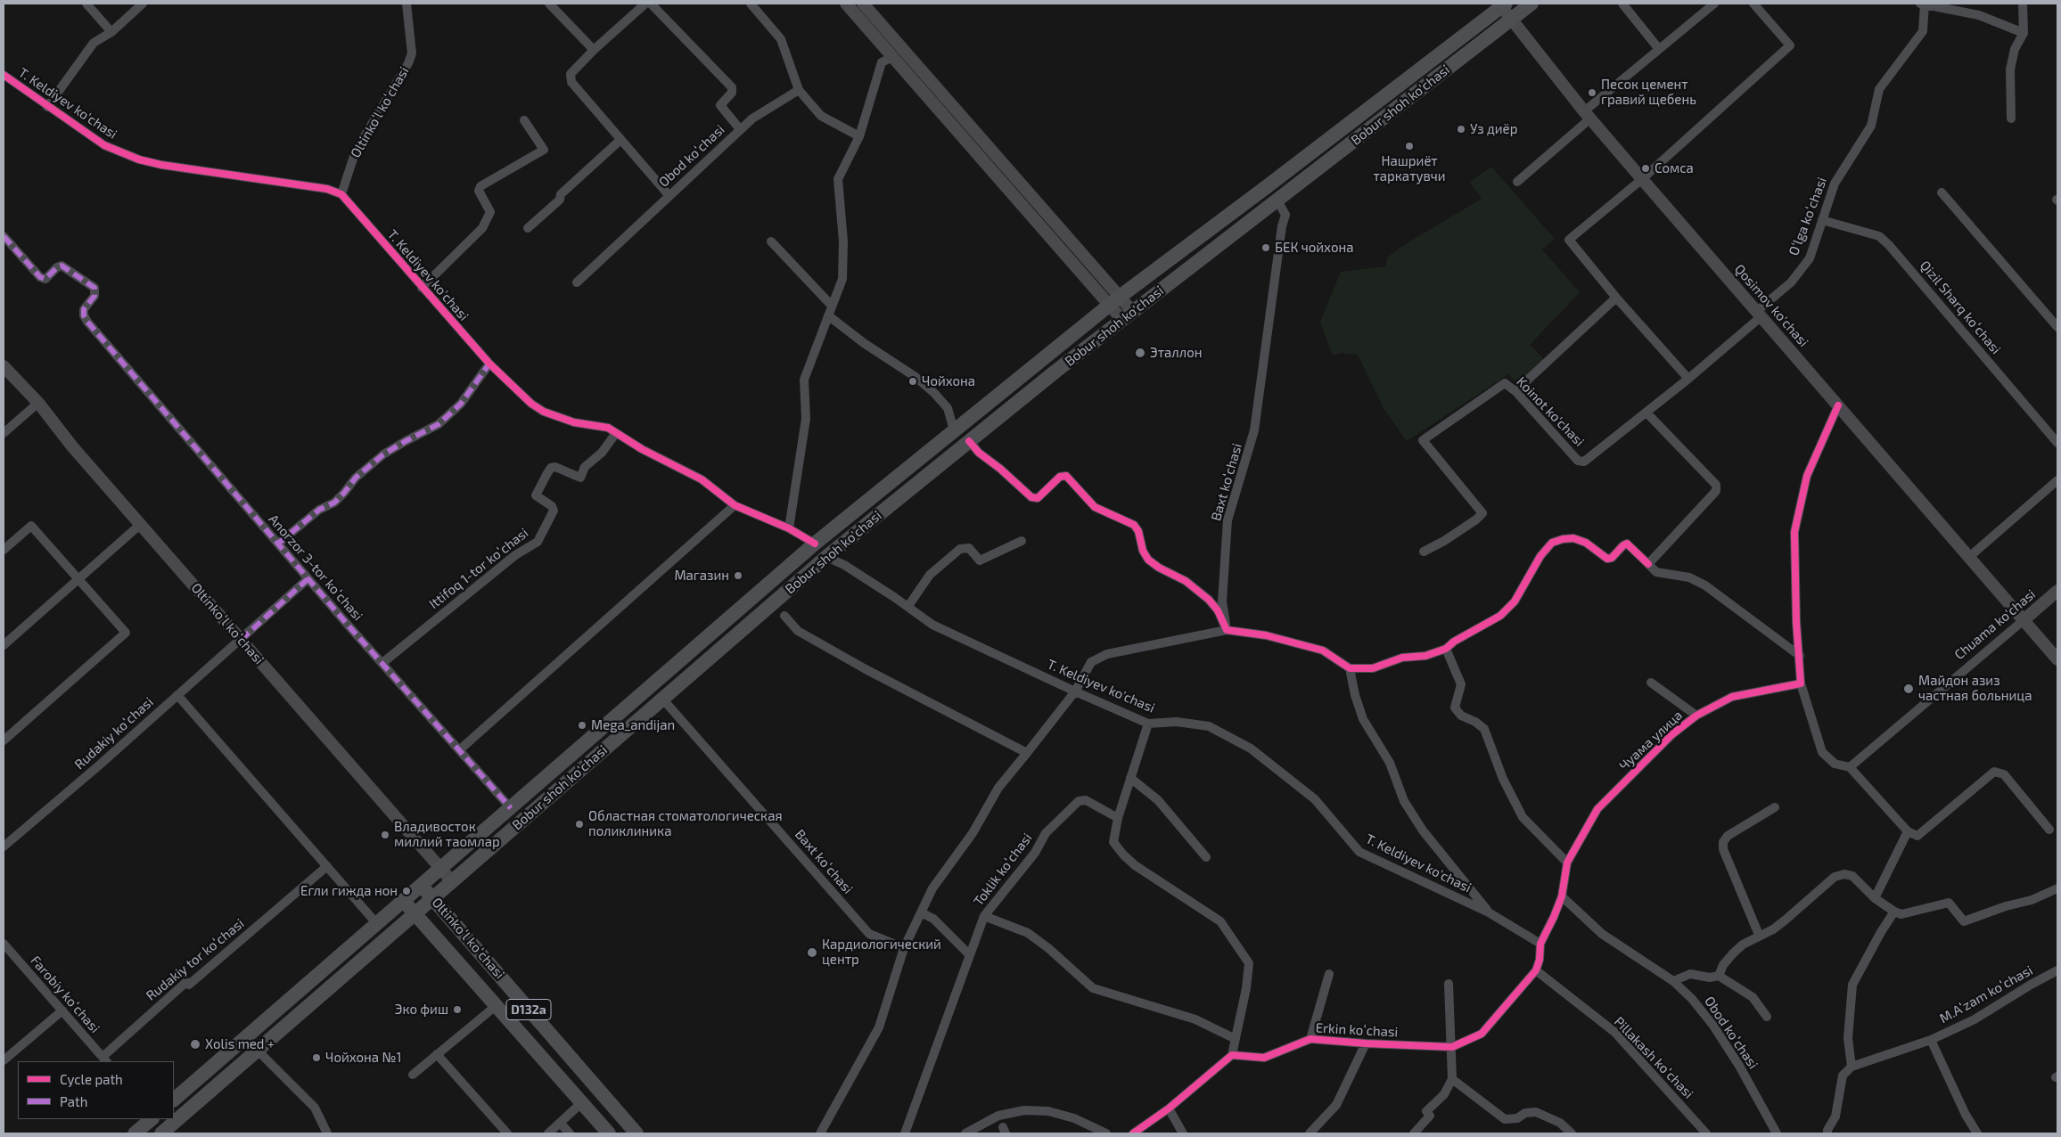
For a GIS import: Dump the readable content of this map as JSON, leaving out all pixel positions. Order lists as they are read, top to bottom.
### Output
{
  "streets": {
    "main road": [
      "Bobur shoh ko'chasi",
      "Oltinkoʻl koʻchasi",
      "Qosimov ko'chasi",
      "Chuama ko'chasi",
      "D132a"
    ],
    "street": [
      "T. Keldiyev ko'chasi",
      "Obod koʻchasi",
      "Oʻlga koʻchasi",
      "Qizil Sharq koʻchasi",
      "Koinot ko'chasi",
      "Baxt koʻchasi",
      "Anorzor 3-tor koʻchasi",
      "Ittifoq 1-tor koʻchasi",
      "Rudakiy koʻchasi",
      "Чуама улица",
      "Toklik koʻchasi",
      "Rudakiy tor koʻchasi",
      "Farobiy koʻchasi",
      "M.Aʻzam koʻchasi",
      "Erkin koʻchasi",
      "Pillakash koʻchasi"
    ]
  },
  "crossings": [
    ["T. Keldiyev ko'chasi", "Bobur shoh ko'chasi"],
    ["T. Keldiyev ko'chasi", "Oltinkoʻl koʻchasi"],
    ["T. Keldiyev ko'chasi", "Ittifoq 1-tor koʻchasi"],
    ["T. Keldiyev ko'chasi", "Чуама улица"],
    ["Bobur shoh ko'chasi", "Oltinkoʻl koʻchasi"],
    ["Bobur shoh ko'chasi", "Qosimov ko'chasi"],
    ["Bobur shoh ko'chasi", "Baxt koʻchasi"],
    ["Bobur shoh ko'chasi", "Anorzor 3-tor koʻchasi"],
    ["Oltinkoʻl koʻchasi", "Rudakiy koʻchasi"],
    ["Obod koʻchasi", "Чуама улица"],
    ["Oʻlga koʻchasi", "Qosimov ko'chasi"],
    ["Oʻlga koʻchasi", "Qizil Sharq koʻchasi"],
    ["Oʻlga koʻchasi", "Koinot ko'chasi"],
    ["Qosimov ko'chasi", "Koinot ko'chasi"],
    ["Qosimov ko'chasi", "Chuama ko'chasi"],
    ["Anorzor 3-tor koʻchasi", "Ittifoq 1-tor koʻchasi"],
    ["Anorzor 3-tor koʻchasi", "Rudakiy koʻchasi"],
    ["Чуама улица", "Erkin koʻchasi"],
    ["Чуама улица", "Pillakash koʻchasi"],
    ["Rudakiy tor koʻchasi", "Farobiy koʻchasi"],
    ["Erkin koʻchasi", "Pillakash koʻchasi"]
  ],
  "places": [
    "Песок цемент гравий щебень",
    "Уз диёр",
    "Нашриёт таркатувчи",
    "Сомса",
    "БЕК чойхона",
    "Эталлон",
    "Чойхона",
    "Магазин",
    "Майдон азиз частная больница",
    "Mega_andijan",
    "Областная стоматологическая поликлиника",
    "Владивосток миллий таомлар",
    "Егли гижда нон",
    "Кардиологический центр",
    "Эко фиш",
    "Xolis med +",
    "Чойхона №1"
  ],
  "legend": ["Cycle path", "Path"]
}
